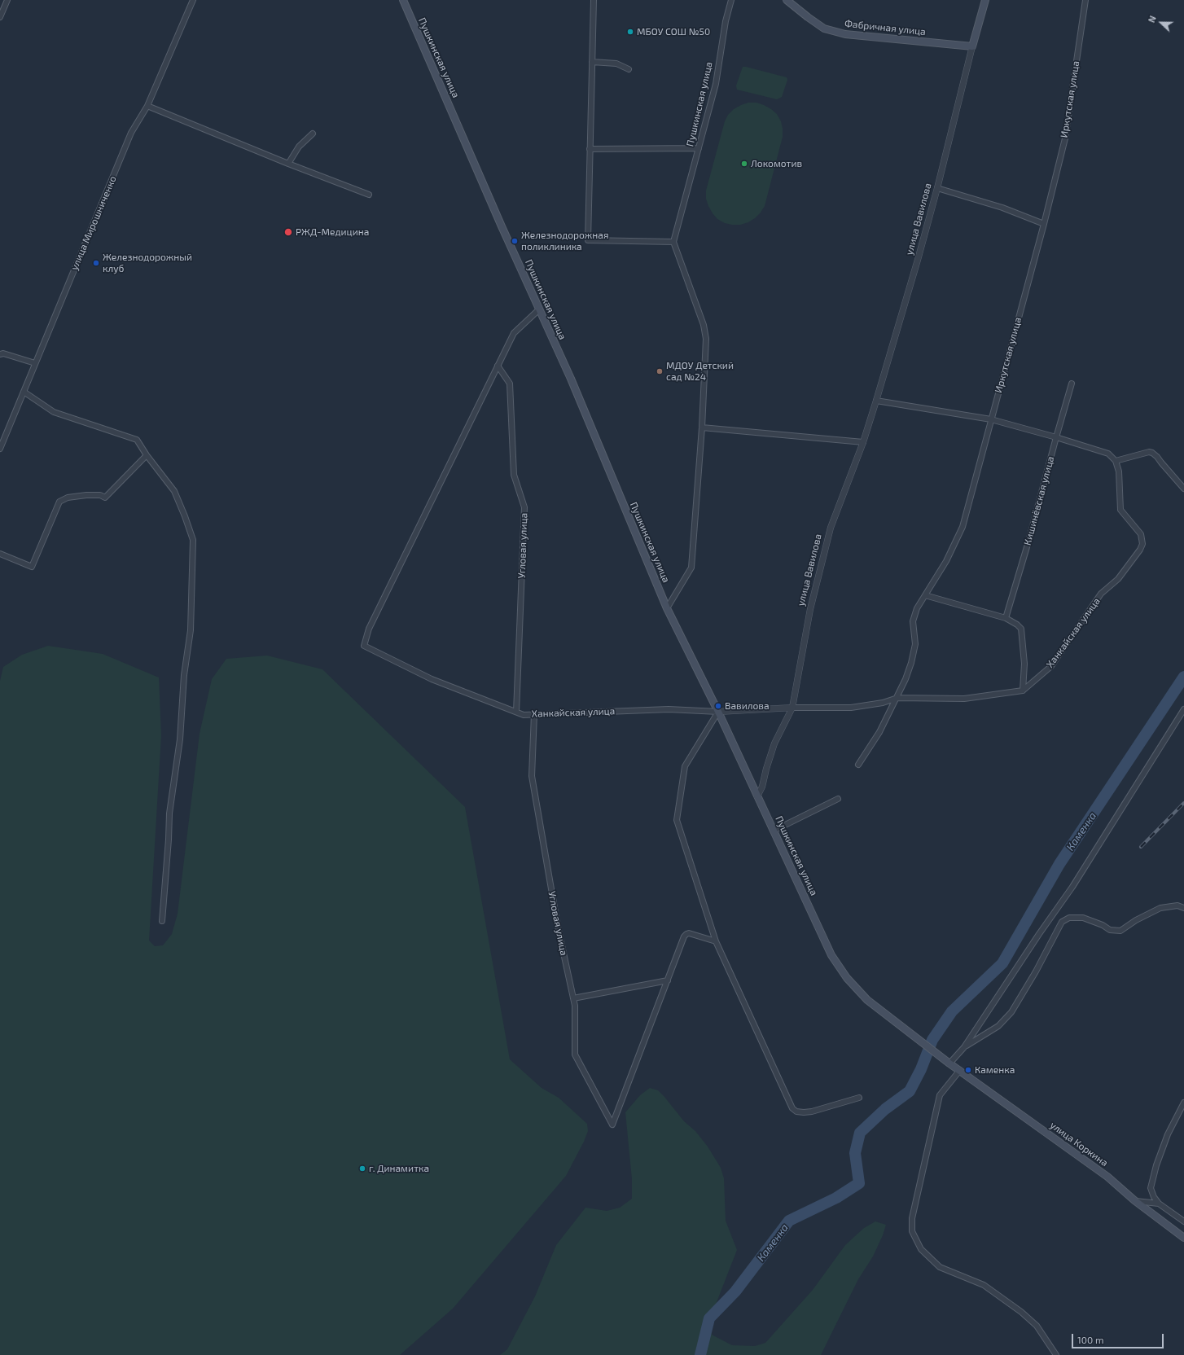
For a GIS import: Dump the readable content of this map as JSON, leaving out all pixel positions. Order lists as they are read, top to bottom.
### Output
{
  "streets": {
    "main road": [
      "Фабричная улица",
      "Пушкинская улица",
      "улица Вавилова",
      "улица Коркина"
    ],
    "street": [
      "Иркутская улица",
      "улица Мирошниченко",
      "Кишинёвская улица",
      "Угловая улица",
      "Ханкайская улица"
    ]
  },
  "crossings": [
    ["Фабричная улица", "улица Вавилова"],
    ["Пушкинская улица", "улица Вавилова"],
    ["Пушкинская улица", "Ханкайская улица"],
    ["Пушкинская улица", "улица Коркина"],
    ["Угловая улица", "Ханкайская улица"]
  ],
  "water": ["Каменка"],
  "places": [
    "МБОУ СОШ №50",
    "Локомотив",
    "РЖД-Медицина",
    "Железнодорожная поликлиника",
    "Железнодорожный клуб",
    "МДОУ Детский сад №24",
    "Вавилова",
    "Каменка",
    "г. Динамитка"
  ],
  "scale_bar": "100 m",
  "north": "left"
}
